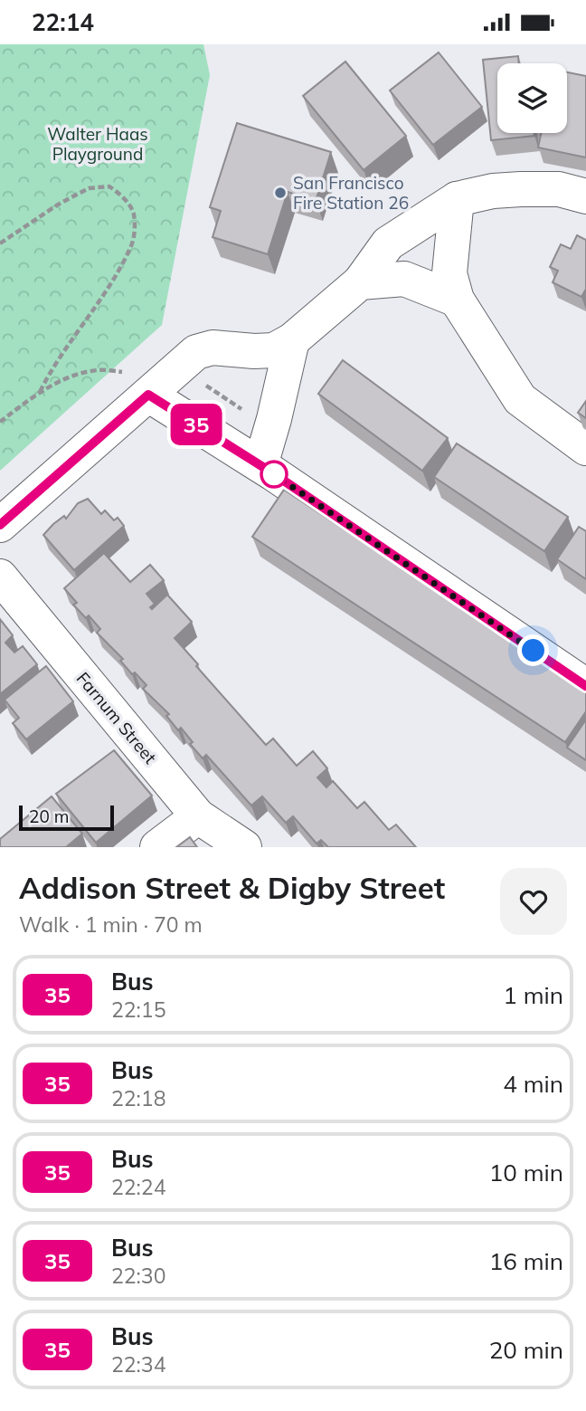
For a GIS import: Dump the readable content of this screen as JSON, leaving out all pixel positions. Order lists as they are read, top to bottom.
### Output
{
  "streets": {
    "street": ["Farnum Street"]
  },
  "parks": ["Walter Haas Playground"],
  "places": ["San Francisco Fire Station 26"],
  "lines": ["bus line 35"],
  "scale_bar": "20 m",
  "page": {
    "status": "22:14",
    "on_map": "35",
    "scale": "20 m",
    "heading": ["Addison Street & Digby Street", "Walk · 1 min · 70 m"],
    "list": [
      {
        "mark": "35",
        "name": "Bus",
        "note": "22:15",
        "value": "1 min"
      },
      {
        "mark": "35",
        "name": "Bus",
        "note": "22:18",
        "value": "4 min"
      },
      {
        "mark": "35",
        "name": "Bus",
        "note": "22:24",
        "value": "10 min"
      },
      {
        "mark": "35",
        "name": "Bus",
        "note": "22:30",
        "value": "16 min"
      },
      {
        "mark": "35",
        "name": "Bus",
        "note": "22:34",
        "value": "20 min"
      }
    ]
  }
}
